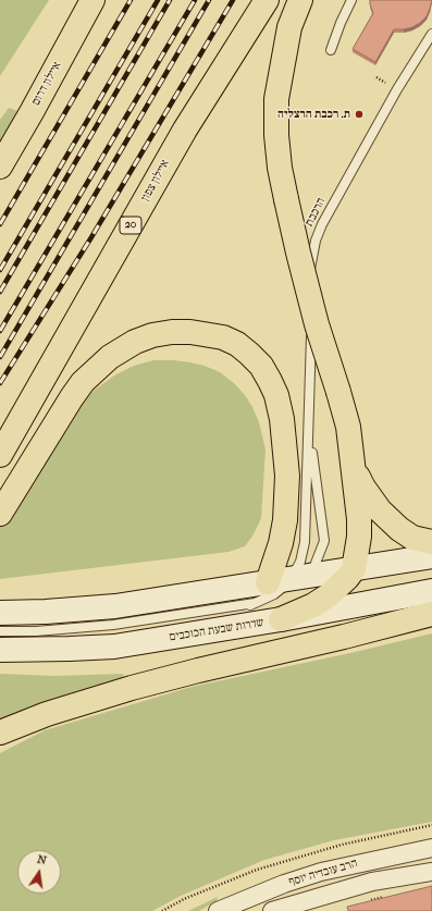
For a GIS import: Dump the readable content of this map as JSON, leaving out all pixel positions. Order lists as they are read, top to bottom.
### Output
{
  "streets": {
    "highway": ["איילון דרום", "איילון צפון", "20"],
    "main road": ["שדרות שבעת הכוכבים"],
    "street": ["הרב עובדיה יוסף"],
    "lane": ["הרכבת"]
  },
  "crossings": [
    ["הרכבת", "שדרות שבעת הכוכבים"]
  ],
  "places": ["ת. רכבת הרצליה"],
  "north": "top"
}
